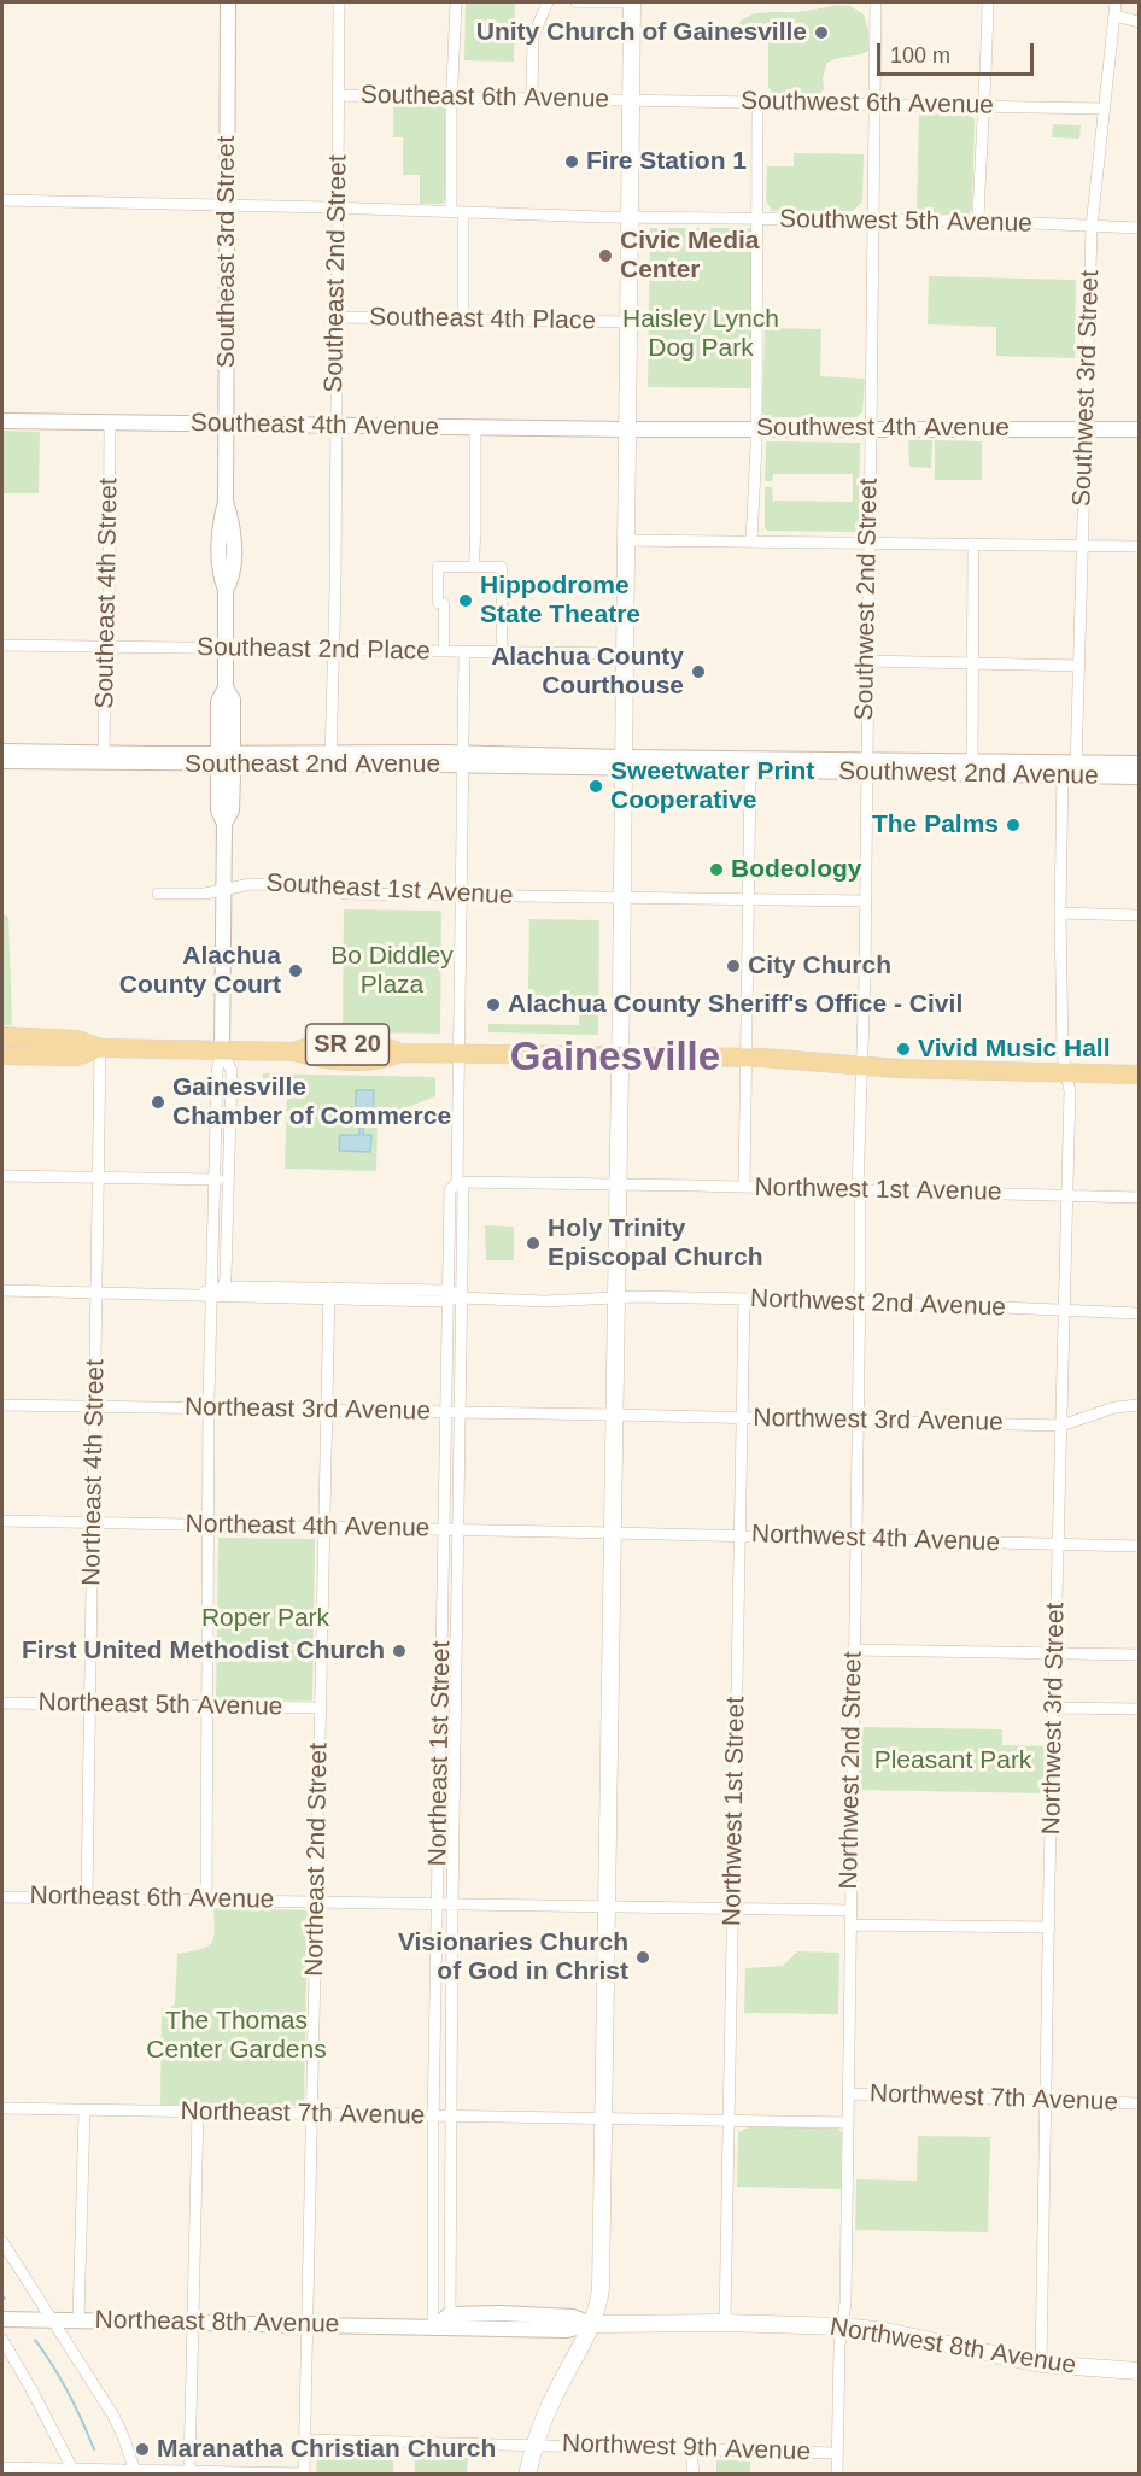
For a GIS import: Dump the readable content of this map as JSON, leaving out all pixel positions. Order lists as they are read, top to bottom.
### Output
{
  "streets": {
    "main road": ["SR 20", "Northwest 8th Avenue"],
    "street": [
      "Southeast 6th Avenue",
      "Southwest 6th Avenue",
      "Southwest 5th Avenue",
      "Southeast 3rd Street",
      "Southeast 2nd Street",
      "Southeast 4th Place",
      "Southwest 3rd Street",
      "Southeast 4th Avenue",
      "Southwest 4th Avenue",
      "Southeast 4th Street",
      "Southwest 2nd Street",
      "Southeast 2nd Place",
      "Southeast 2nd Avenue",
      "Southwest 2nd Avenue",
      "Southeast 1st Avenue",
      "Northwest 1st Avenue",
      "Northwest 2nd Avenue",
      "Northeast 3rd Avenue",
      "Northwest 3rd Avenue",
      "Northeast 4th Street",
      "Northeast 4th Avenue",
      "Northwest 4th Avenue",
      "Northeast 5th Avenue",
      "Northwest 3rd Street",
      "Northeast 1st Street",
      "Northwest 2nd Street",
      "Northwest 1st Street",
      "Northeast 2nd Street",
      "Northeast 6th Avenue",
      "Northwest 7th Avenue",
      "Northeast 7th Avenue",
      "Northeast 8th Avenue",
      "Northwest 9th Avenue"
    ]
  },
  "crossings": [
    ["Southeast 6th Avenue", "Southwest 6th Avenue"],
    ["Southeast 6th Avenue", "Southeast 2nd Street"],
    ["Southwest 6th Avenue", "Southwest 3rd Street"],
    ["Southwest 6th Avenue", "Southwest 2nd Street"],
    ["Southwest 5th Avenue", "Southeast 3rd Street"],
    ["Southwest 5th Avenue", "Southeast 2nd Street"],
    ["Southwest 5th Avenue", "Southwest 3rd Street"],
    ["Southwest 5th Avenue", "Southwest 2nd Street"],
    ["Southeast 3rd Street", "Southeast 4th Avenue"],
    ["Southeast 3rd Street", "Southeast 2nd Place"],
    ["Southeast 3rd Street", "Southeast 2nd Avenue"],
    ["Southeast 3rd Street", "Southeast 1st Avenue"],
    ["Southeast 3rd Street", "SR 20"],
    ["Southeast 2nd Street", "Southeast 4th Place"],
    ["Southeast 2nd Street", "Southeast 4th Avenue"],
    ["Southeast 2nd Street", "Southeast 2nd Place"],
    ["Southeast 2nd Street", "Southeast 2nd Avenue"],
    ["Southwest 3rd Street", "Southwest 4th Avenue"],
    ["Southwest 3rd Street", "Southwest 2nd Avenue"],
    ["Southwest 3rd Street", "Northwest 3rd Street"],
    ["Southeast 4th Avenue", "Southwest 4th Avenue"],
    ["Southeast 4th Avenue", "Southeast 4th Street"],
    ["Southwest 4th Avenue", "Southwest 2nd Street"],
    ["Southeast 4th Street", "Southeast 2nd Place"],
    ["Southeast 4th Street", "Southeast 2nd Avenue"],
    ["Southwest 2nd Street", "Southwest 2nd Avenue"],
    ["Southwest 2nd Street", "Southeast 1st Avenue"],
    ["Southwest 2nd Street", "Northwest 2nd Street"],
    ["Southeast 2nd Place", "Northeast 1st Street"],
    ["Southeast 2nd Avenue", "Southwest 2nd Avenue"],
    ["Southeast 2nd Avenue", "Northeast 1st Street"],
    ["Southeast 1st Avenue", "Northeast 1st Street"],
    ["SR 20", "Northeast 4th Street"],
    ["SR 20", "Northeast 1st Street"],
    ["Northwest 1st Avenue", "Northwest 3rd Street"],
    ["Northwest 1st Avenue", "Northeast 1st Street"],
    ["Northwest 1st Avenue", "Northwest 2nd Street"],
    ["Northwest 2nd Avenue", "Northwest 3rd Street"],
    ["Northwest 2nd Avenue", "Northeast 1st Street"],
    ["Northwest 2nd Avenue", "Northwest 2nd Street"],
    ["Northwest 2nd Avenue", "Northwest 1st Street"],
    ["Northeast 3rd Avenue", "Northwest 3rd Avenue"],
    ["Northeast 3rd Avenue", "Northeast 4th Street"],
    ["Northeast 3rd Avenue", "Northeast 1st Street"],
    ["Northeast 3rd Avenue", "Northeast 2nd Street"],
    ["Northwest 3rd Avenue", "Northwest 3rd Street"],
    ["Northwest 3rd Avenue", "Northwest 2nd Street"],
    ["Northwest 3rd Avenue", "Northwest 1st Street"],
    ["Northeast 4th Street", "Northeast 4th Avenue"],
    ["Northeast 4th Street", "Northeast 5th Avenue"],
    ["Northeast 4th Street", "Northeast 6th Avenue"],
    ["Northeast 4th Avenue", "Northwest 4th Avenue"],
    ["Northeast 4th Avenue", "Northeast 1st Street"],
    ["Northeast 4th Avenue", "Northeast 2nd Street"],
    ["Northwest 4th Avenue", "Northwest 3rd Street"],
    ["Northwest 4th Avenue", "Northwest 2nd Street"],
    ["Northwest 4th Avenue", "Northwest 1st Street"],
    ["Northeast 5th Avenue", "Northeast 2nd Street"],
    ["Northwest 3rd Street", "Northwest 7th Avenue"],
    ["Northwest 3rd Street", "Northwest 8th Avenue"],
    ["Northeast 1st Street", "Northeast 6th Avenue"],
    ["Northeast 1st Street", "Northeast 7th Avenue"],
    ["Northeast 1st Street", "Northeast 8th Avenue"],
    ["Northwest 2nd Street", "Northeast 6th Avenue"],
    ["Northwest 2nd Street", "Northwest 7th Avenue"],
    ["Northwest 2nd Street", "Northwest 8th Avenue"],
    ["Northwest 2nd Street", "Northwest 9th Avenue"],
    ["Northwest 1st Street", "Northeast 6th Avenue"],
    ["Northwest 1st Street", "Northwest 7th Avenue"],
    ["Northwest 1st Street", "Northwest 8th Avenue"],
    ["Northeast 2nd Street", "Northeast 6th Avenue"],
    ["Northeast 2nd Street", "Northeast 7th Avenue"],
    ["Northeast 2nd Street", "Northeast 8th Avenue"],
    ["Northeast 2nd Street", "Northwest 9th Avenue"],
    ["Northwest 7th Avenue", "Northeast 7th Avenue"],
    ["Northeast 8th Avenue", "Northwest 8th Avenue"]
  ],
  "districts": ["Gainesville"],
  "parks": [
    "Haisley Lynch Dog Park",
    "Bo Diddley Plaza",
    "Roper Park",
    "Pleasant Park",
    "The Thomas Center Gardens"
  ],
  "places": [
    "Unity Church of Gainesville",
    "Fire Station 1",
    "Civic Media Center",
    "Hippodrome State Theatre",
    "Alachua County Courthouse",
    "Sweetwater Print Cooperative",
    "The Palms",
    "Bodeology",
    "City Church",
    "Alachua County Court",
    "Alachua County Sheriff's Office - Civil",
    "Vivid Music Hall",
    "Gainesville Chamber of Commerce",
    "Holy Trinity Episcopal Church",
    "First United Methodist Church",
    "Visionaries Church of God in Christ",
    "Maranatha Christian Church"
  ],
  "scale_bar": "100 m"
}
